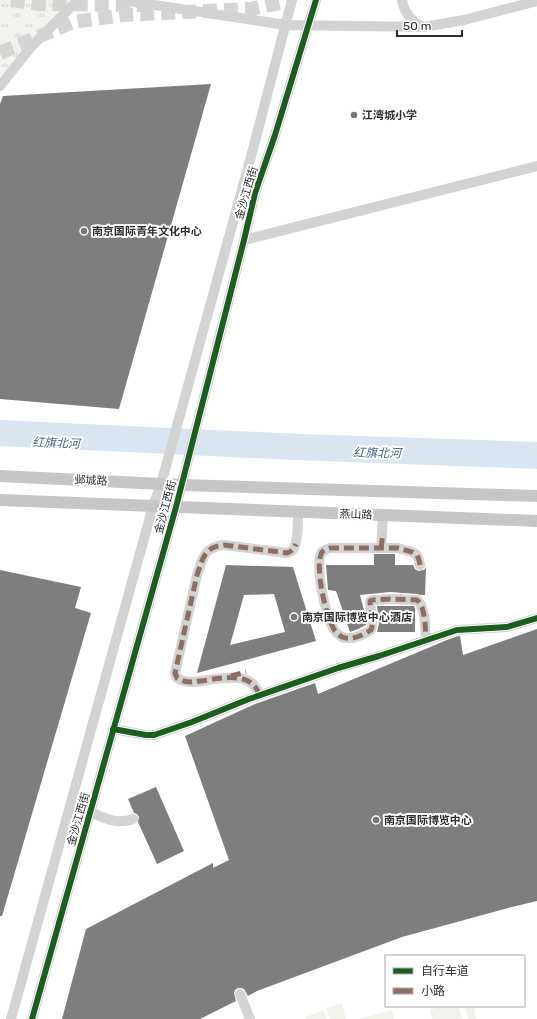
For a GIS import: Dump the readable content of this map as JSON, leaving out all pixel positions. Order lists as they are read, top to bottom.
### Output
{
  "streets": {
    "main road": ["邺城路", "燕山路"],
    "street": ["金沙江西街"]
  },
  "crossings": [
    ["金沙江西街", "邺城路"],
    ["金沙江西街", "燕山路"]
  ],
  "water": ["红旗北河"],
  "places": [
    "江湾城小学",
    "南京国际青年文化中心",
    "南京国际博览中心酒店",
    "南京国际博览中心"
  ],
  "legend": ["自行车道", "小路"],
  "scale_bar": "50 m"
}
